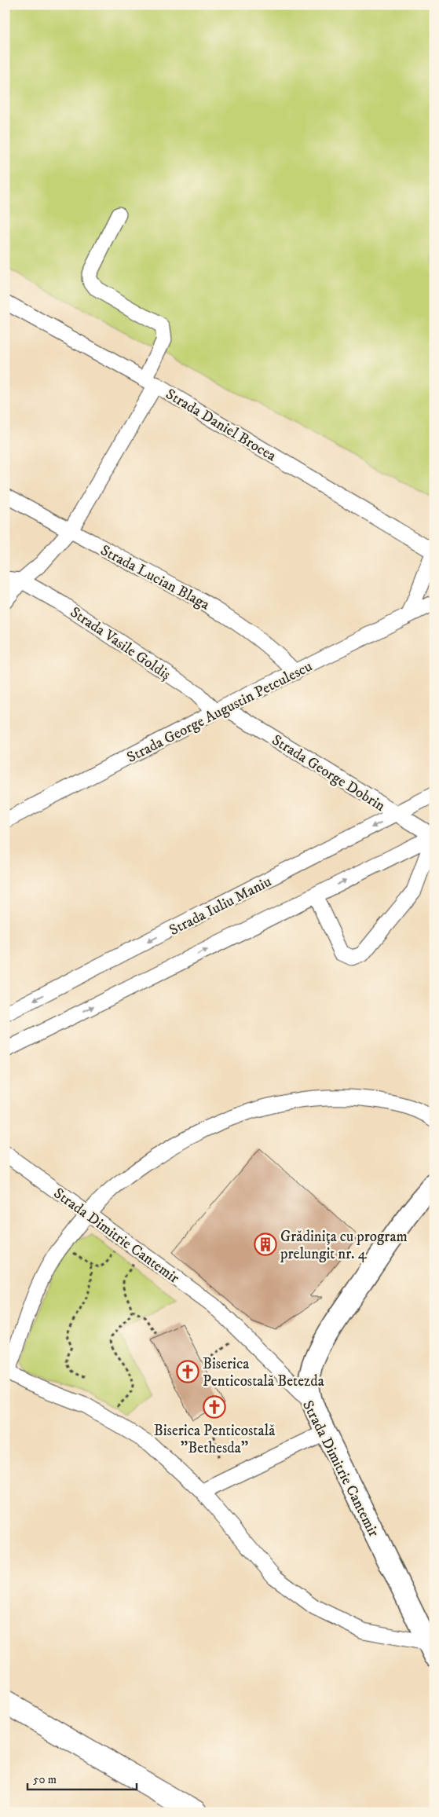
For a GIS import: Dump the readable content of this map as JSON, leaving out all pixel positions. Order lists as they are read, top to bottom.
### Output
{
  "streets": {
    "street": [
      "Strada Daniel Brocea",
      "Strada Lucian Blaga",
      "Strada Vasile Goldiș",
      "Strada George Augustin Petculescu",
      "Strada George Dobrin",
      "Strada Iuliu Maniu",
      "Strada Dimitrie Cantemir"
    ]
  },
  "crossings": [
    ["Strada Lucian Blaga", "Strada George Augustin Petculescu"],
    ["Strada Vasile Goldiș", "Strada George Augustin Petculescu"],
    ["Strada Vasile Goldiș", "Strada George Dobrin"],
    ["Strada George Augustin Petculescu", "Strada George Dobrin"],
    ["Strada George Dobrin", "Strada Iuliu Maniu"]
  ],
  "places": {
    "building": ["Grădinița cu program prelungit nr. 4"],
    "church": ["Biserica Penticostală Betezda", "Biserica Penticostală \"Bethesda\""]
  },
  "scale_bar": "50 m"
}
